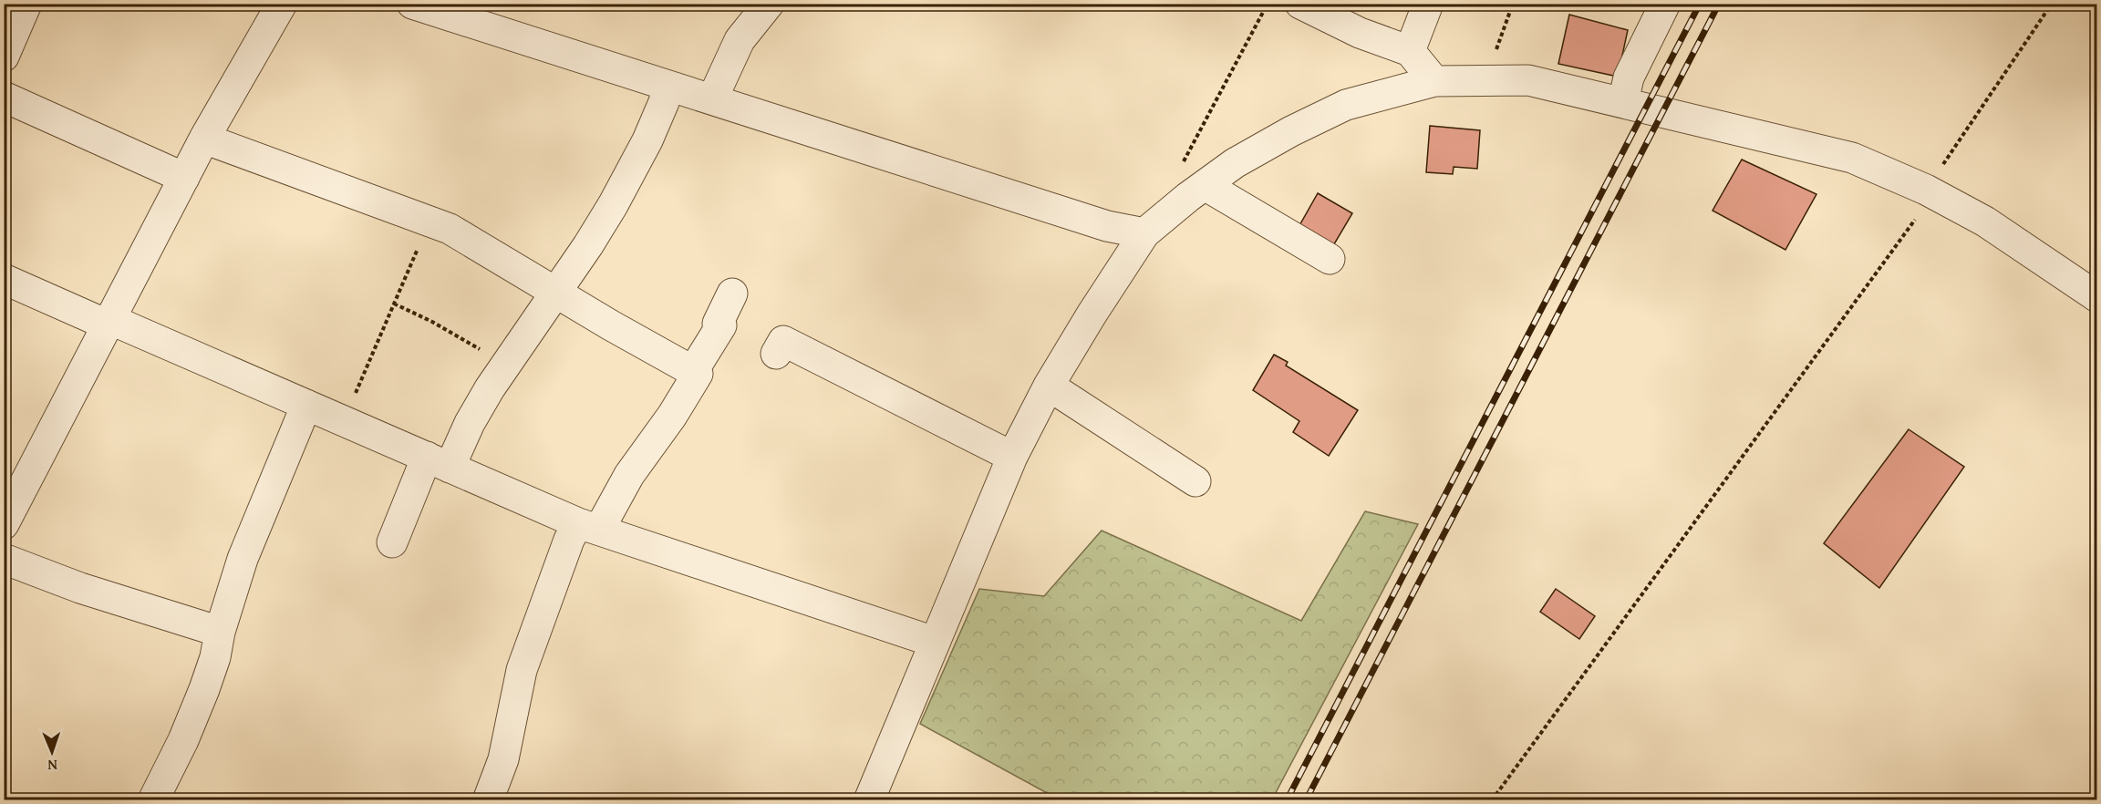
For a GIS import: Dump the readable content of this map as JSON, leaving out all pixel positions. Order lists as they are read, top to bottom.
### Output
{
  "north": "bottom"
}
